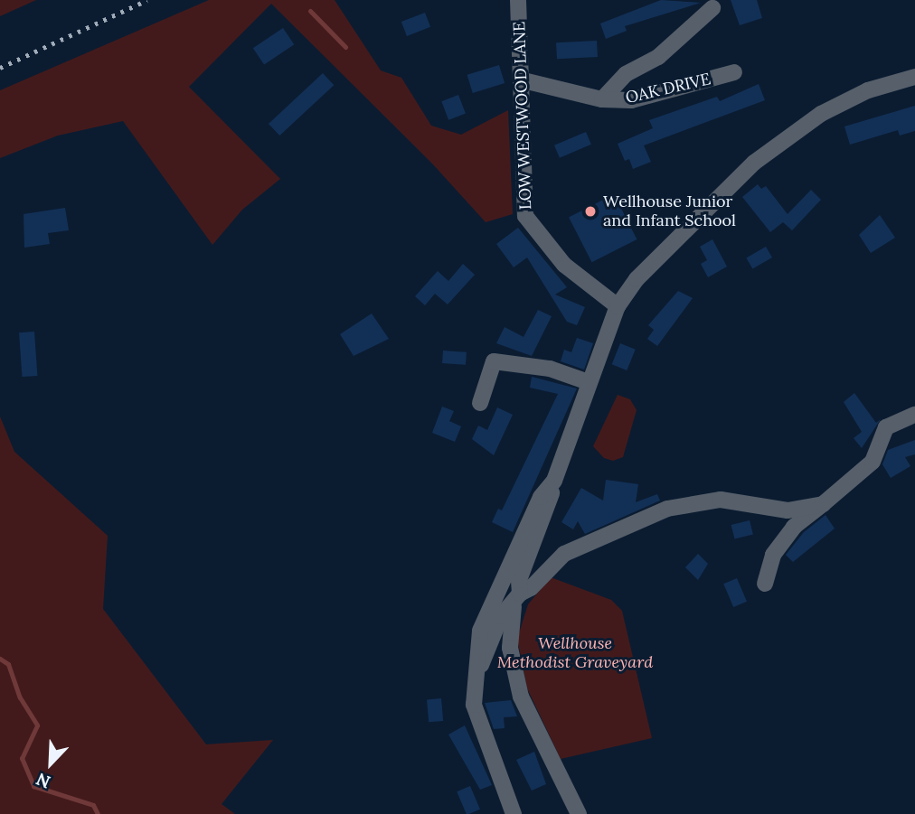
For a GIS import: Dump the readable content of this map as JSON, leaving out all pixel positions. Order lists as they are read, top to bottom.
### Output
{
  "streets": {
    "street": ["OAK DRIVE", "LOW WESTWOOD LANE"]
  },
  "crossings": [
    ["OAK DRIVE", "LOW WESTWOOD LANE"]
  ],
  "parks": ["Wellhouse Methodist Graveyard"],
  "places": ["Wellhouse Junior and Infant School"],
  "north": "bottom left"
}
